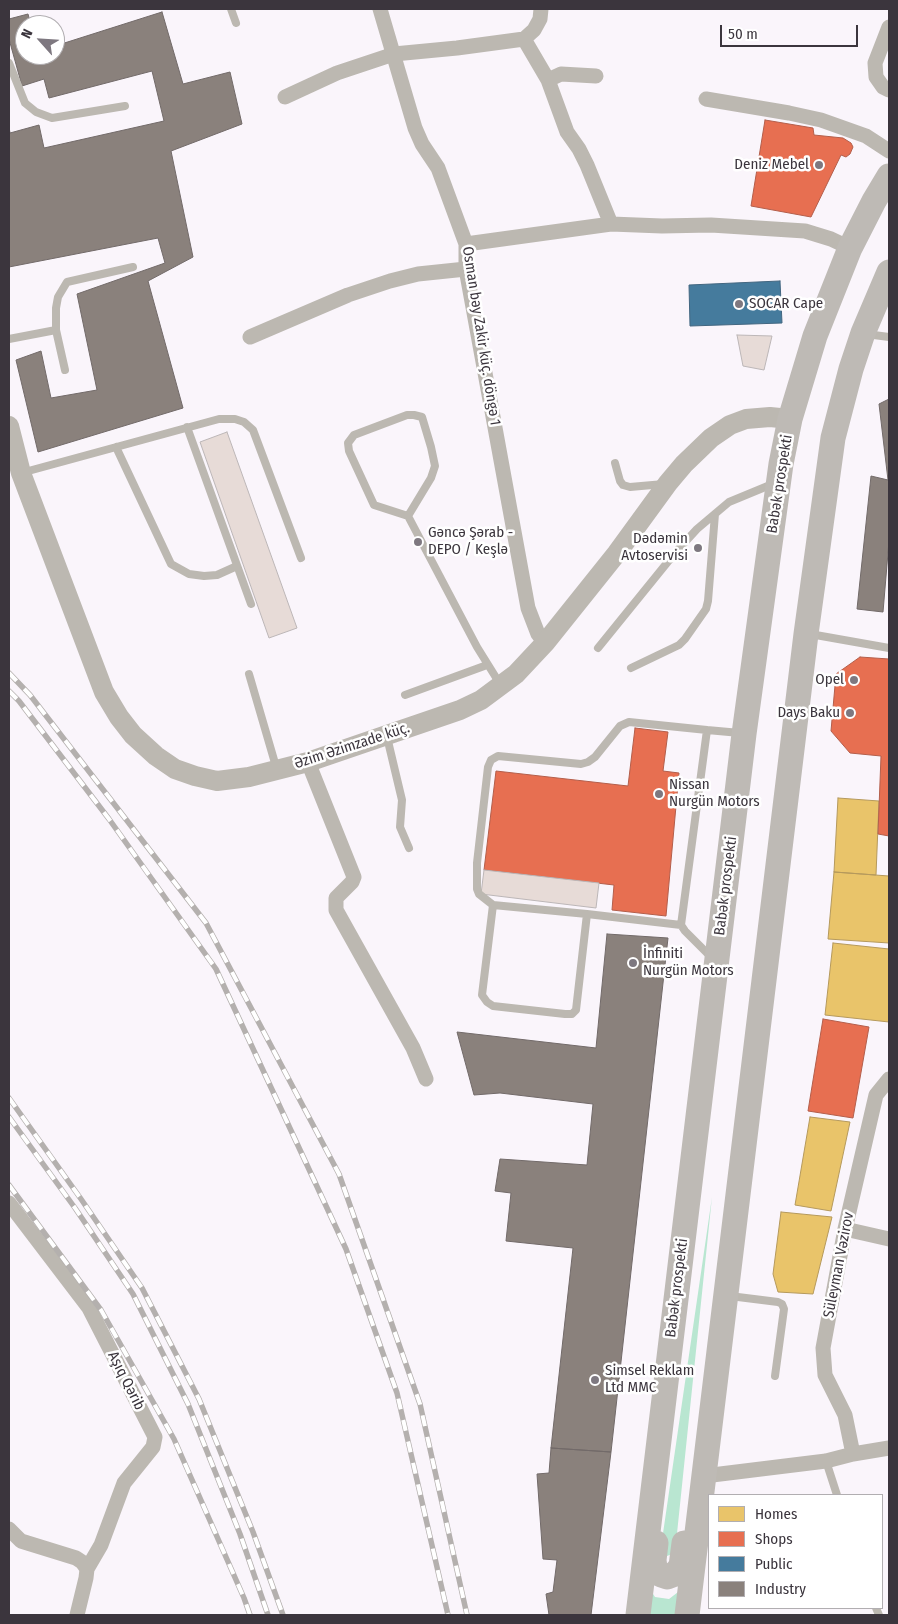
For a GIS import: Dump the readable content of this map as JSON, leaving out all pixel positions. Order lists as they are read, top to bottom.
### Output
{
  "streets": {
    "main road": ["Babək prospekti"],
    "street": [
      "Osman bəy Zakir küç. döngə 1",
      "Əzim Əzimzade küç.",
      "Süleyman Vəzirov",
      "Aşıq Qərib"
    ]
  },
  "crossings": [
    ["Osman bəy Zakir küç. döngə 1", "Əzim Əzimzade küç."],
    ["Babək prospekti", "Əzim Əzimzade küç."]
  ],
  "places": [
    "Deniz Mebel",
    "SOCAR Cape",
    "Gəncə Şərab - DEPO / Keşlə",
    "Dədəmin Avtoservisi",
    "Opel",
    "Days Baku",
    "Nissan Nurgün Motors",
    "İnfiniti Nurgün Motors",
    "Simsel Reklam Ltd MMC"
  ],
  "legend": [
    "Homes",
    "Shops",
    "Public",
    "Industry"
  ],
  "scale_bar": "50 m",
  "north": "top left"
}
